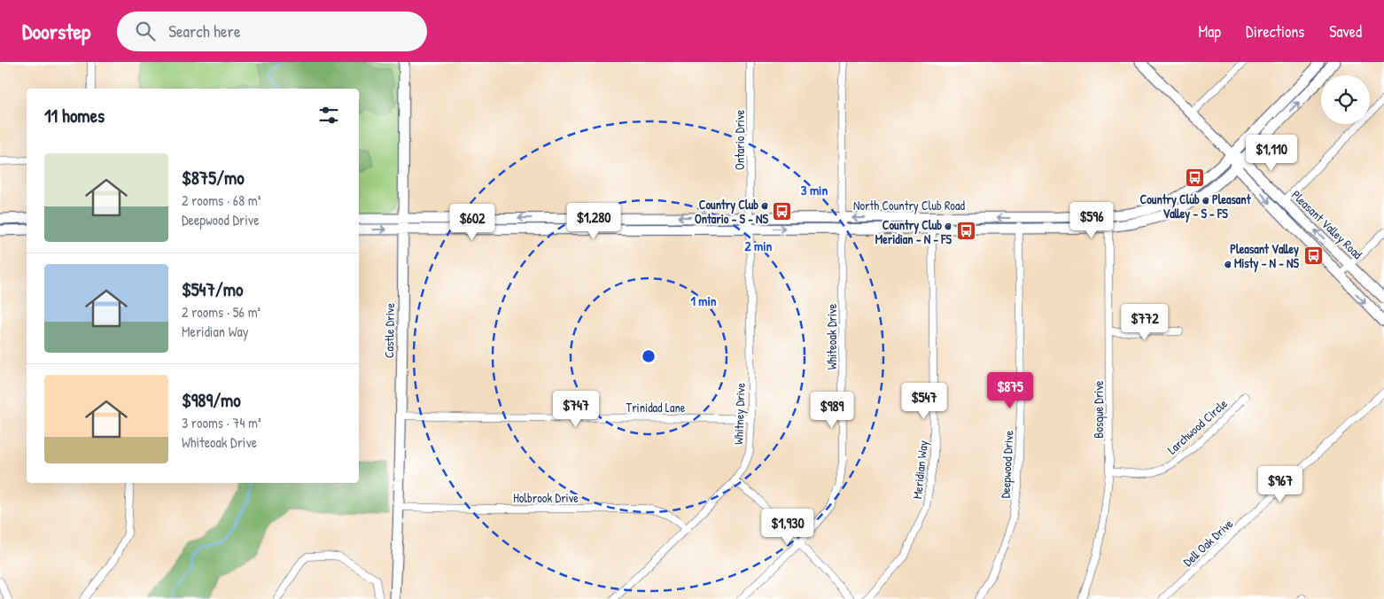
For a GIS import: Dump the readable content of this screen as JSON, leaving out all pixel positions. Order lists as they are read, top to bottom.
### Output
{
  "streets": {
    "main road": ["North Country Club Road", "Pleasant Valley Road", "Castle Drive"],
    "street": [
      "Ontario Drive",
      "Whiteoak Drive",
      "Trinidad Lane",
      "Bosque Drive",
      "Whitney Drive",
      "Larchwood Circle",
      "Deepwood Drive",
      "Meridian Way",
      "Holbrook Drive",
      "Dell Oak Drive"
    ]
  },
  "crossings": [
    ["Ontario Drive", "North Country Club Road"],
    ["Ontario Drive", "Whitney Drive"],
    ["North Country Club Road", "Pleasant Valley Road"],
    ["North Country Club Road", "Castle Drive"],
    ["North Country Club Road", "Whiteoak Drive"],
    ["North Country Club Road", "Bosque Drive"],
    ["North Country Club Road", "Whitney Drive"],
    ["North Country Club Road", "Deepwood Drive"],
    ["North Country Club Road", "Meridian Way"],
    ["Castle Drive", "Trinidad Lane"],
    ["Castle Drive", "Holbrook Drive"],
    ["Trinidad Lane", "Whitney Drive"],
    ["Bosque Drive", "Larchwood Circle"],
    ["Whitney Drive", "Holbrook Drive"]
  ],
  "places": {
    "bus stop": [
      "Country Club @ Pleasant Valley - S - FS",
      "Country Club @ Ontario - S - NS",
      "Country Club @ Meridian - N - FS",
      "Pleasant Valley @ Misty - N - NS"
    ]
  },
  "page": {
    "header": "Doorstep",
    "search": "Search here",
    "nav": ["Map", "Directions", "Saved"],
    "heading": "11 homes",
    "price": [
      "$1,110",
      "$596",
      "$1,280",
      "$602",
      "$772",
      "$875",
      "$547",
      "$747",
      "$989",
      "$967",
      "$1,930"
    ],
    "list": [
      {
        "name": "$875/mo",
        "note": "2 rooms · 68 m² · Deepwood Drive"
      },
      {
        "name": "$547/mo",
        "note": "2 rooms · 56 m² · Meridian Way"
      },
      {
        "name": "$989/mo",
        "note": "3 rooms · 74 m² · Whiteoak Drive"
      }
    ]
  },
  "rings": ["3 min", "2 min", "1 min"]
}
